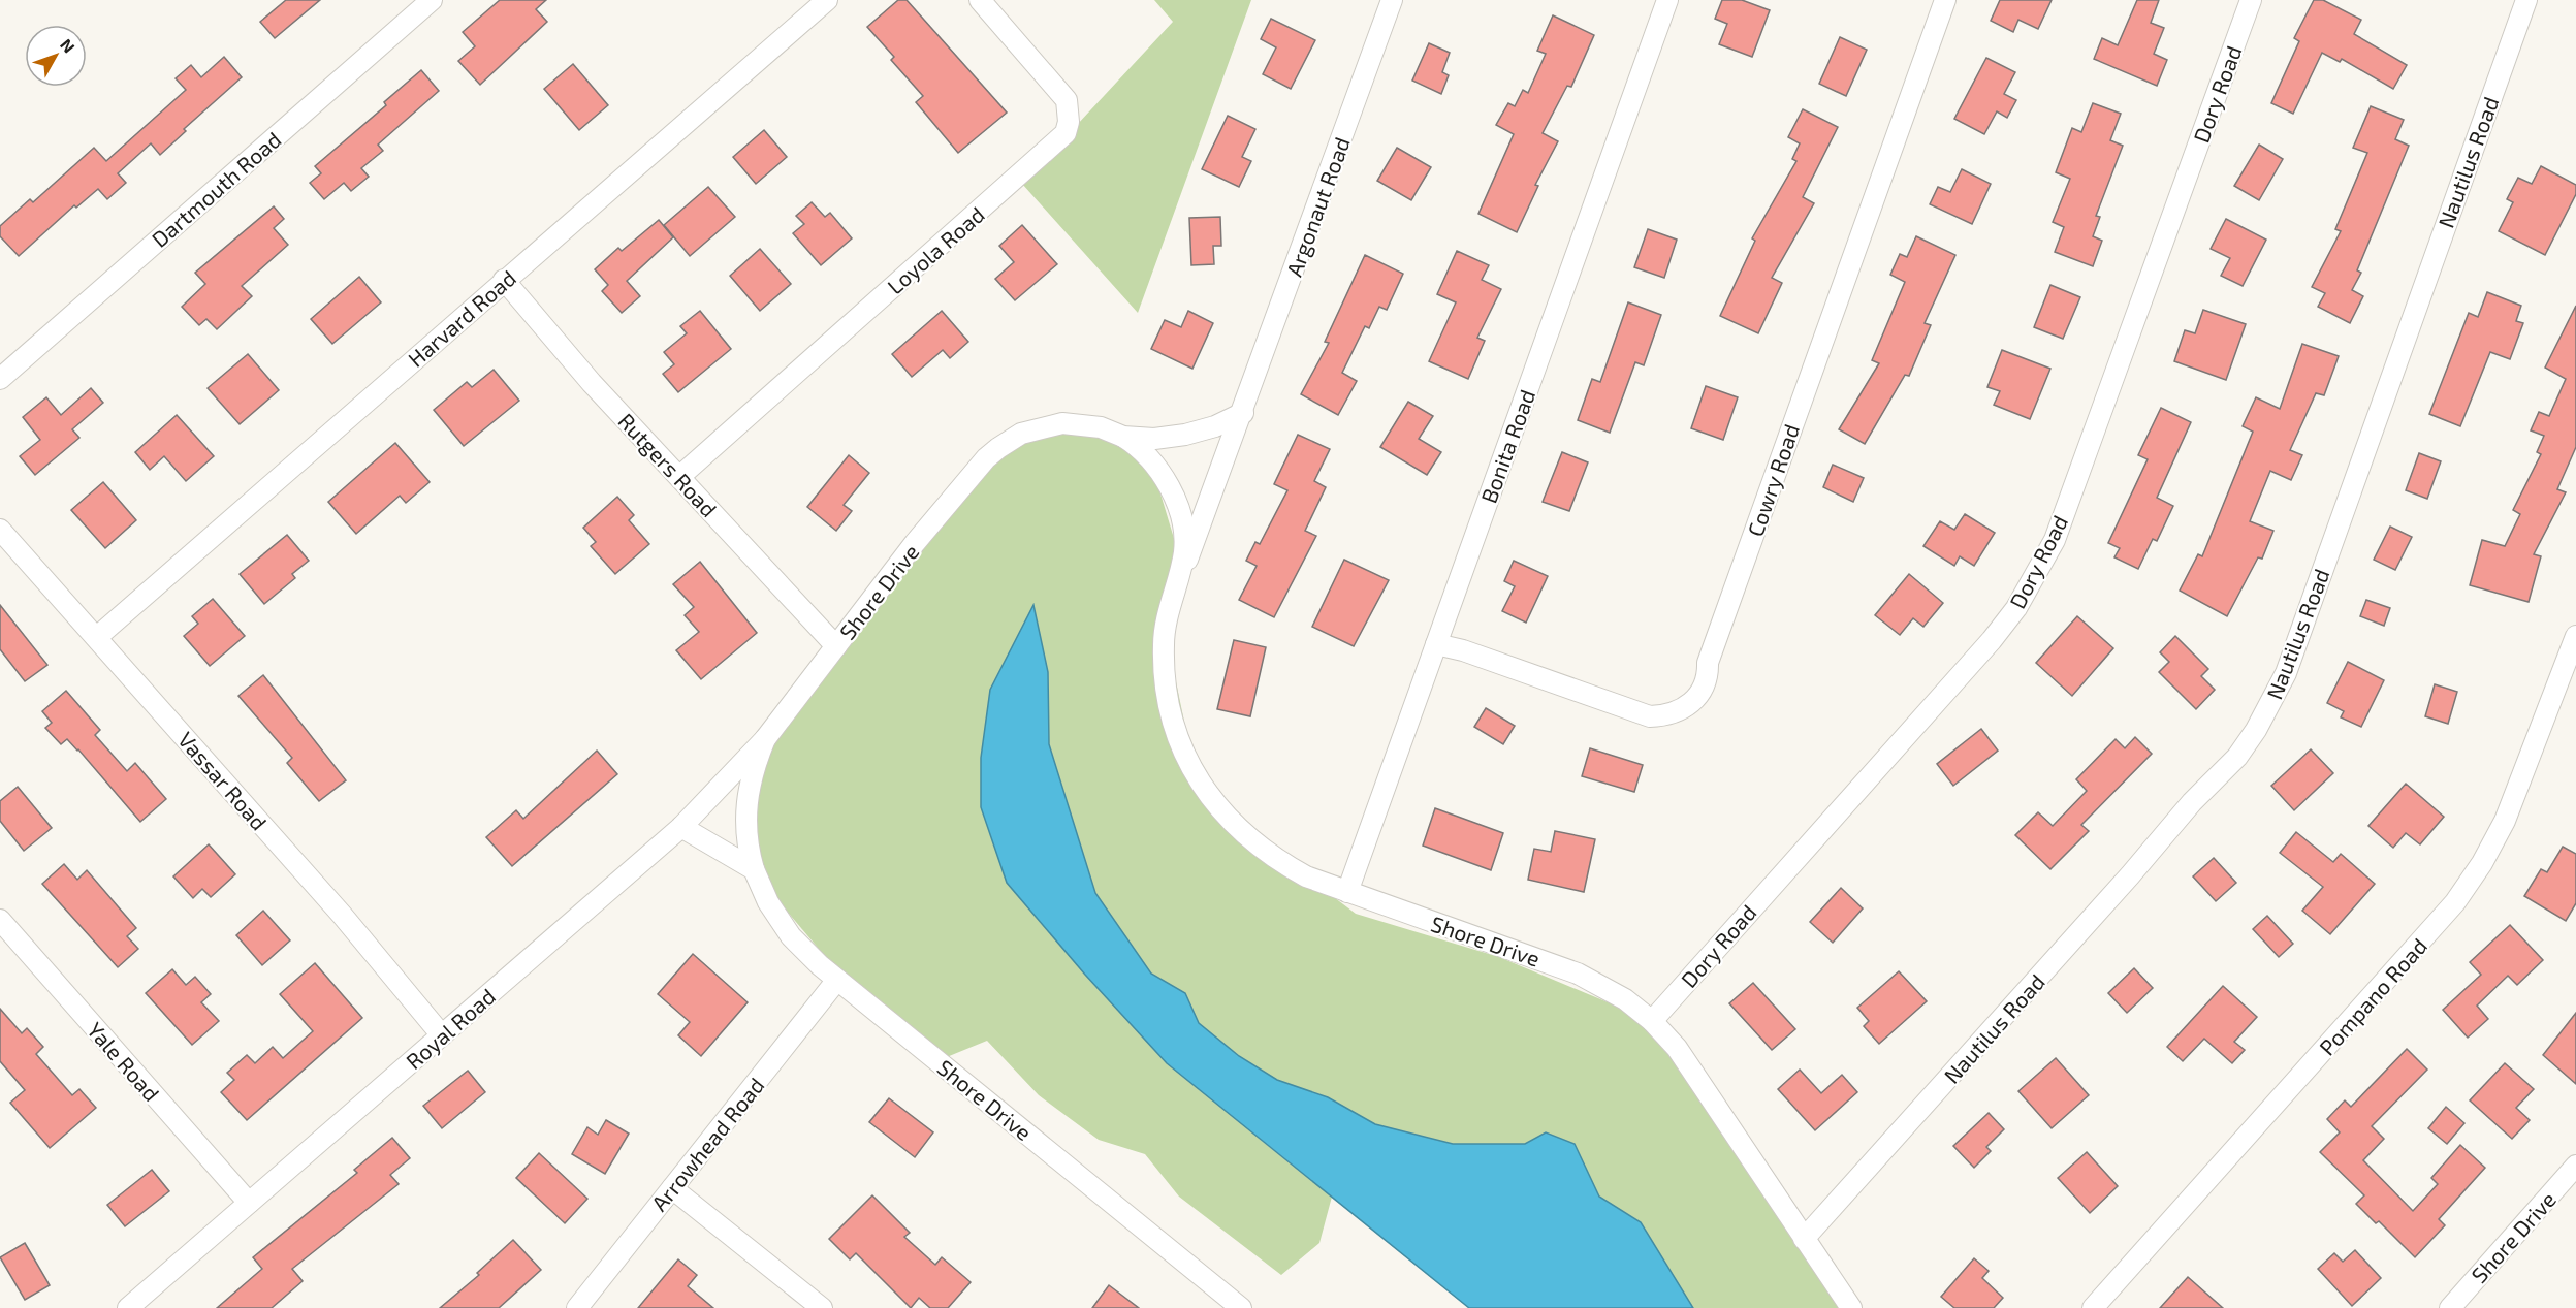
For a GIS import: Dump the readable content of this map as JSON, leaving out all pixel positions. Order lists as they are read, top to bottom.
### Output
{
  "streets": {
    "street": [
      "Dory Road",
      "Nautilus Road",
      "Dartmouth Road",
      "Argonaut Road",
      "Loyola Road",
      "Harvard Road",
      "Bonita Road",
      "Rutgers Road",
      "Cowry Road",
      "Shore Drive",
      "Vassar Road",
      "Pompano Road",
      "Royal Road",
      "Yale Road",
      "Arrowhead Road"
    ]
  },
  "crossings": [
    ["Dory Road", "Shore Drive"],
    ["Nautilus Road", "Shore Drive"],
    ["Argonaut Road", "Shore Drive"],
    ["Loyola Road", "Rutgers Road"],
    ["Harvard Road", "Rutgers Road"],
    ["Harvard Road", "Vassar Road"],
    ["Bonita Road", "Cowry Road"],
    ["Bonita Road", "Shore Drive"],
    ["Rutgers Road", "Shore Drive"],
    ["Shore Drive", "Royal Road"],
    ["Shore Drive", "Arrowhead Road"],
    ["Vassar Road", "Royal Road"],
    ["Royal Road", "Yale Road"]
  ],
  "north": "top right"
}
